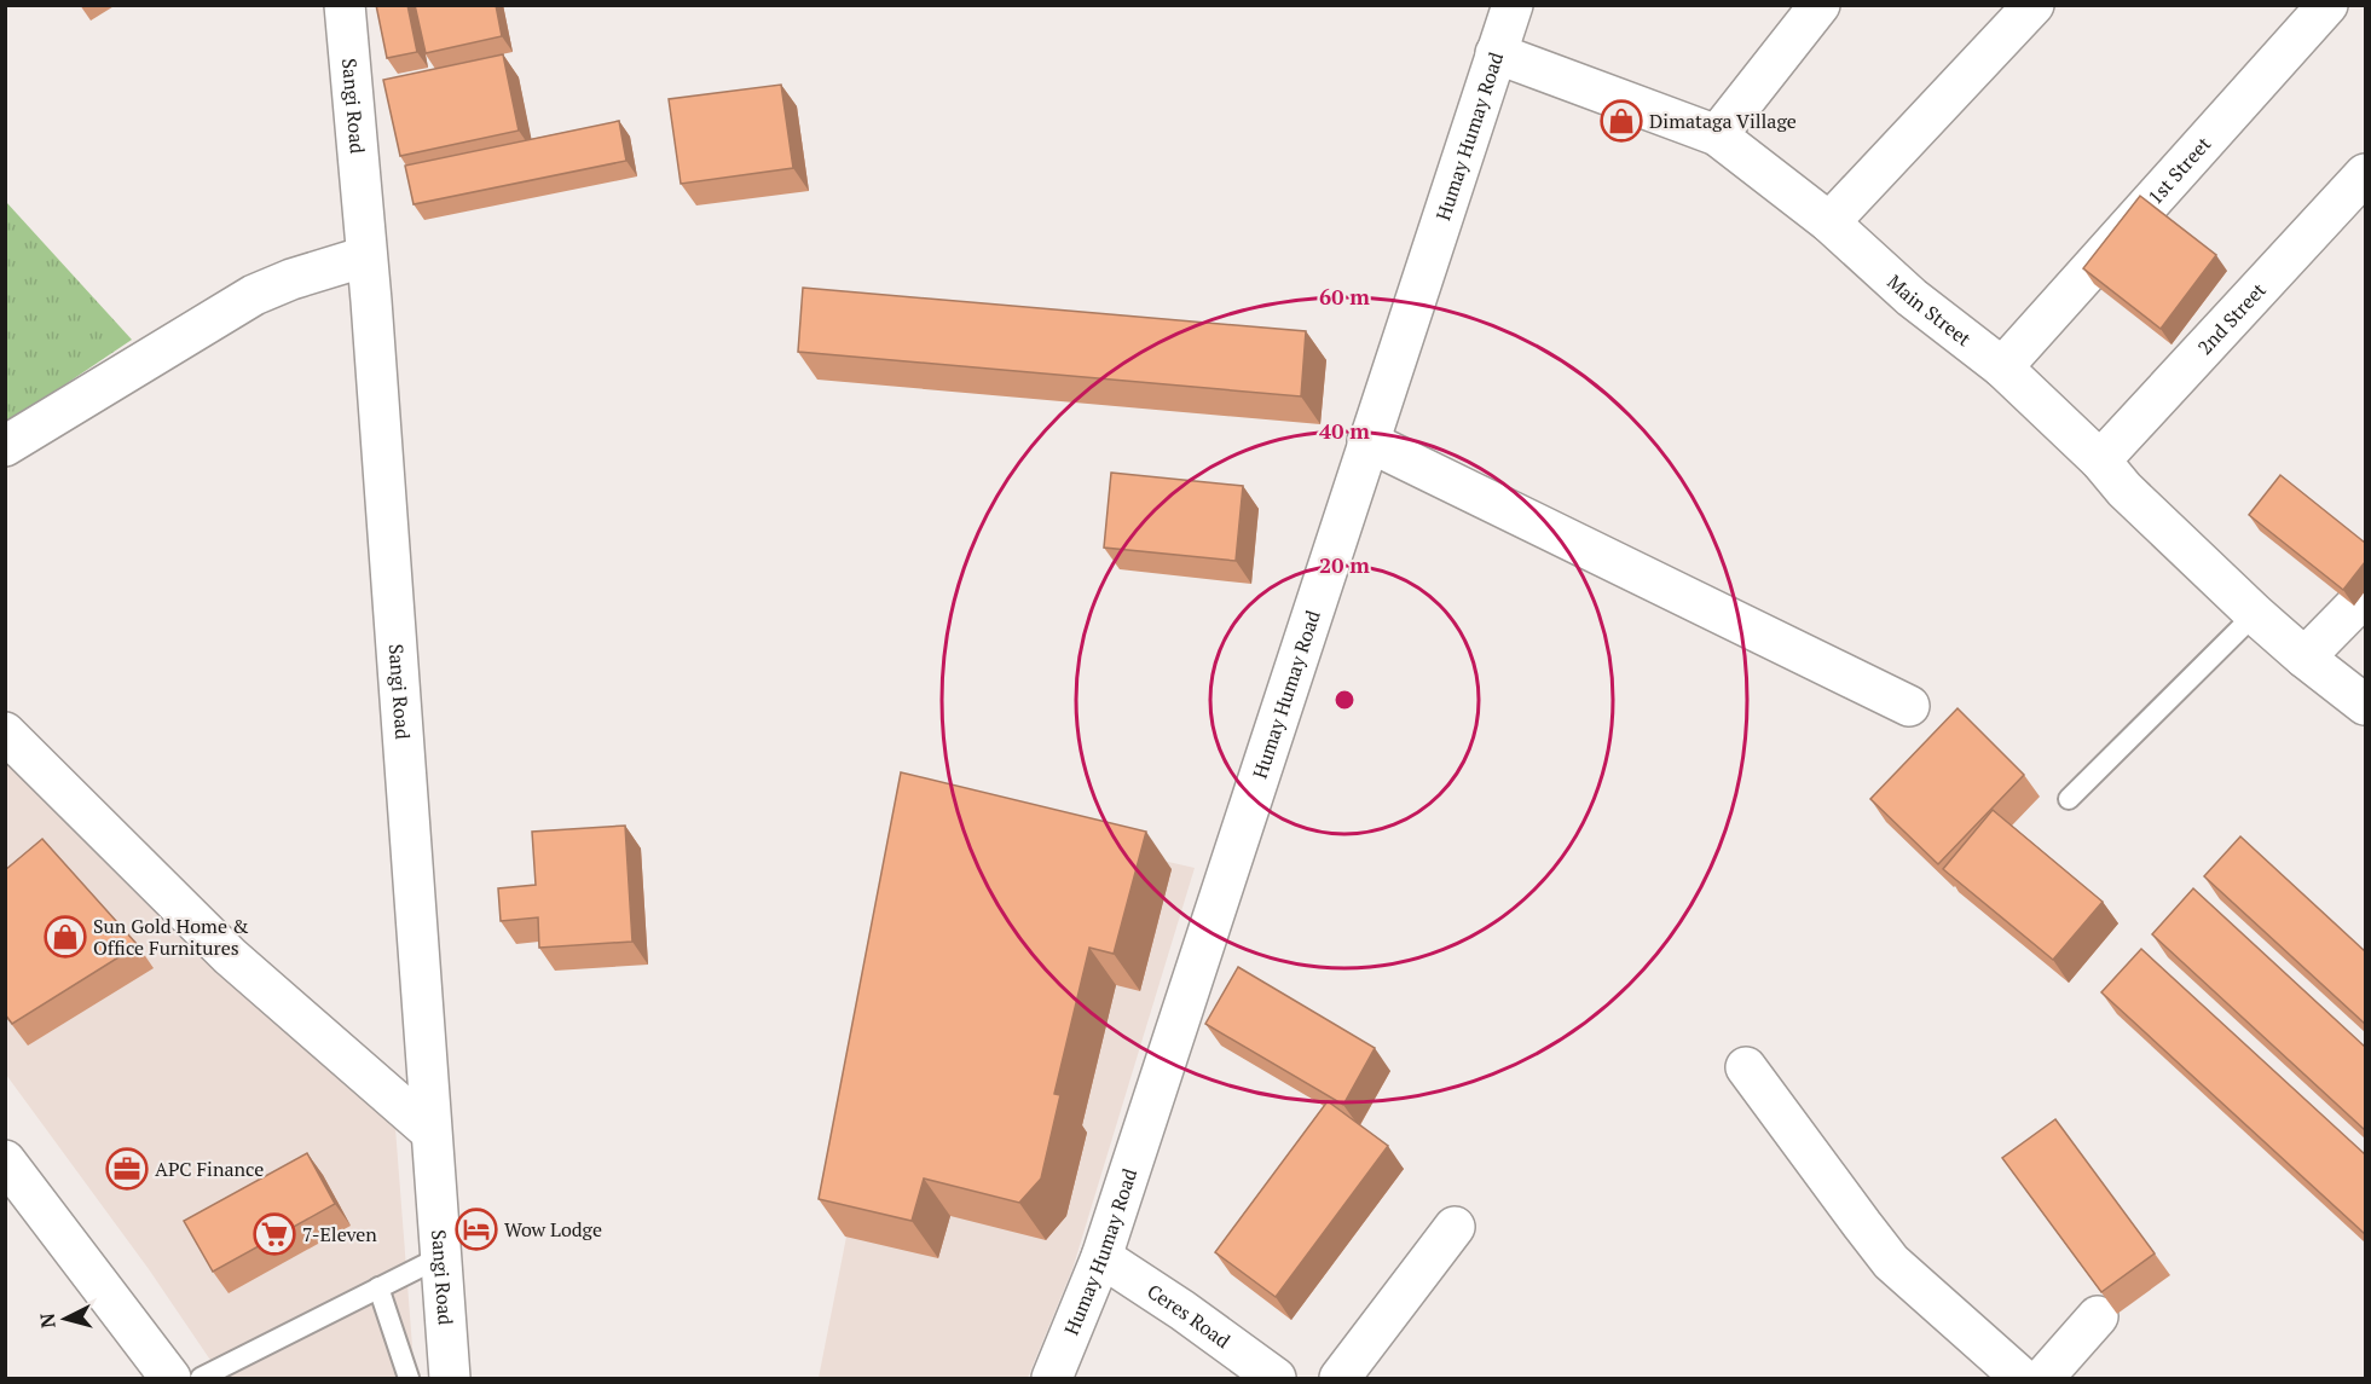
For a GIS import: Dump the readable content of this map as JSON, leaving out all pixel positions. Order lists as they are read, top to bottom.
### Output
{
  "streets": {
    "street": [
      "Sangi Road",
      "Humay Humay Road",
      "1st Street",
      "Main Street",
      "2nd Street",
      "Ceres Road"
    ]
  },
  "crossings": [
    ["Humay Humay Road", "Main Street"],
    ["Humay Humay Road", "Ceres Road"],
    ["1st Street", "Main Street"],
    ["Main Street", "2nd Street"]
  ],
  "places": {
    "shop": ["Dimataga Village", "Sun Gold Home & Office Furnitures"],
    "office": ["APC Finance"],
    "hotel": ["Wow Lodge"],
    "supermarket": ["7-Eleven"]
  },
  "north": "left",
  "rings": ["60 m", "40 m", "20 m"]
}
